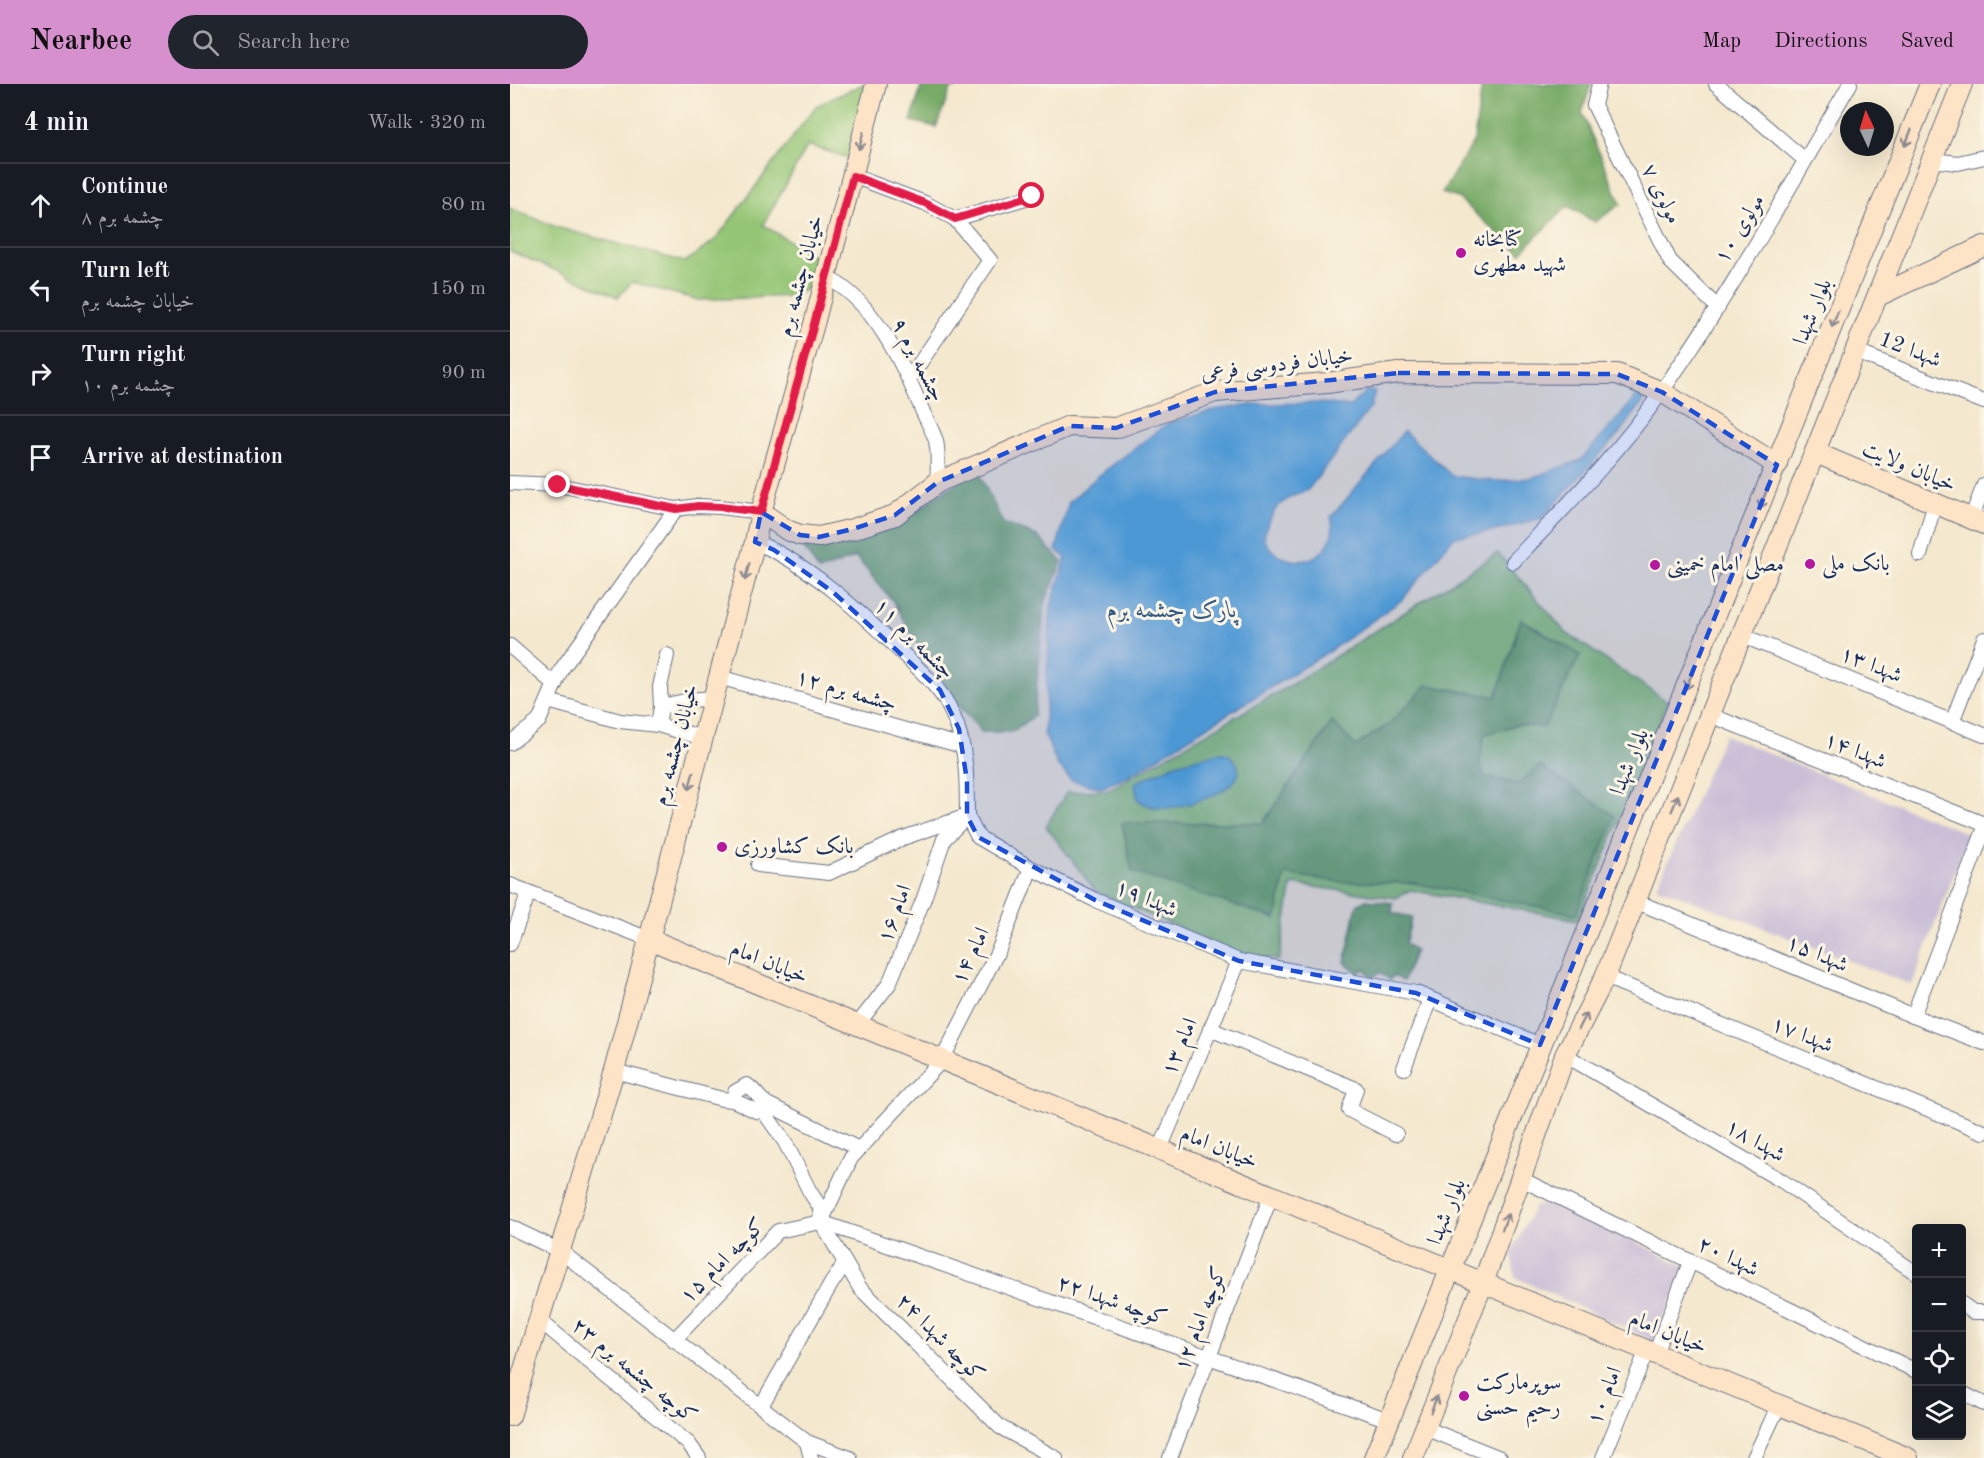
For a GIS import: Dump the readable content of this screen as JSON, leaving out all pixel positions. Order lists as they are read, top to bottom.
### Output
{
  "streets": {
    "main road": [
      "خیابان چشمه برم",
      "بلوار شهدا",
      "خیابان فردوسی فرعی",
      "خیابان ولایت",
      "خیابان امام"
    ],
    "street": [
      "مولوی ۷",
      "مولوی ۱۰",
      "شهدا 12",
      "چشمه برم ۹",
      "چشمه برم ۱۱",
      "شهدا ۱۳",
      "چشمه برم ۱۲",
      "شهدا ۱۴",
      "شهدا ۱۹",
      "امام ۱۶",
      "شهدا ۱۵",
      "امام ۱۴",
      "شهدا ۱۷",
      "امام ۱۳",
      "شهدا ۱۸",
      "شهدا ۲۰",
      "کوچه امام ۱۵",
      "کوچه شهدا ۲۲",
      "کوچه امام ۱۲",
      "کوچه شهدا ۲۴",
      "کوچه چشمه برم ۲۳",
      "امام ۱۰"
    ]
  },
  "crossings": [
    ["مولوی ۷", "مولوی ۱۰"],
    ["مولوی ۱۰", "خیابان فردوسی فرعی"],
    ["خیابان چشمه برم", "چشمه برم ۹"],
    ["خیابان چشمه برم", "خیابان فردوسی فرعی"],
    ["خیابان چشمه برم", "چشمه برم ۱۱"],
    ["خیابان چشمه برم", "چشمه برم ۱۲"],
    ["خیابان چشمه برم", "خیابان امام"],
    ["خیابان چشمه برم", "کوچه شهدا ۲۴"],
    ["خیابان چشمه برم", "کوچه چشمه برم ۲۳"],
    ["بلوار شهدا", "خیابان فردوسی فرعی"],
    ["بلوار شهدا", "شهدا ۱۹"],
    ["بلوار شهدا", "خیابان امام"],
    ["بلوار شهدا", "کوچه شهدا ۲۲"],
    ["چشمه برم ۹", "خیابان فردوسی فرعی"],
    ["چشمه برم ۱۱", "چشمه برم ۱۲"],
    ["چشمه برم ۱۱", "شهدا ۱۹"],
    ["چشمه برم ۱۱", "امام ۱۶"],
    ["شهدا ۱۹", "امام ۱۶"],
    ["شهدا ۱۹", "امام ۱۴"],
    ["شهدا ۱۹", "امام ۱۳"],
    ["امام ۱۶", "خیابان امام"],
    ["امام ۱۴", "خیابان امام"],
    ["خیابان امام", "امام ۱۳"],
    ["خیابان امام", "کوچه امام ۱۲"],
    ["خیابان امام", "امام ۱۰"],
    ["شهدا ۲۰", "امام ۱۰"],
    ["کوچه امام ۱۵", "کوچه شهدا ۲۲"],
    ["کوچه امام ۱۵", "کوچه شهدا ۲۴"],
    ["کوچه شهدا ۲۲", "کوچه امام ۱۲"],
    ["کوچه شهدا ۲۲", "کوچه شهدا ۲۴"]
  ],
  "water": ["پارک چشمه برم"],
  "places": [
    "کتابخانه شهید مطهری",
    "بانک ملی",
    "مصلی امام خمینی",
    "بانک کشاورزی",
    "سوپرمارکت رحیم حسنی"
  ],
  "north": "top",
  "page": {
    "header": "Nearbee",
    "search": "Search here",
    "nav": ["Map", "Directions", "Saved"],
    "heading": ["4 min", "Walk · 320 m"],
    "list": [
      ["Continue", "چشمه برم ۸", "80 m"],
      ["Turn left", "خیابان چشمه برم", "150 m"],
      ["Turn right", "چشمه برم ۱۰", "90 m"],
      "Arrive at destination"
    ],
    "map_buttons": ["+", "−"]
  }
}
